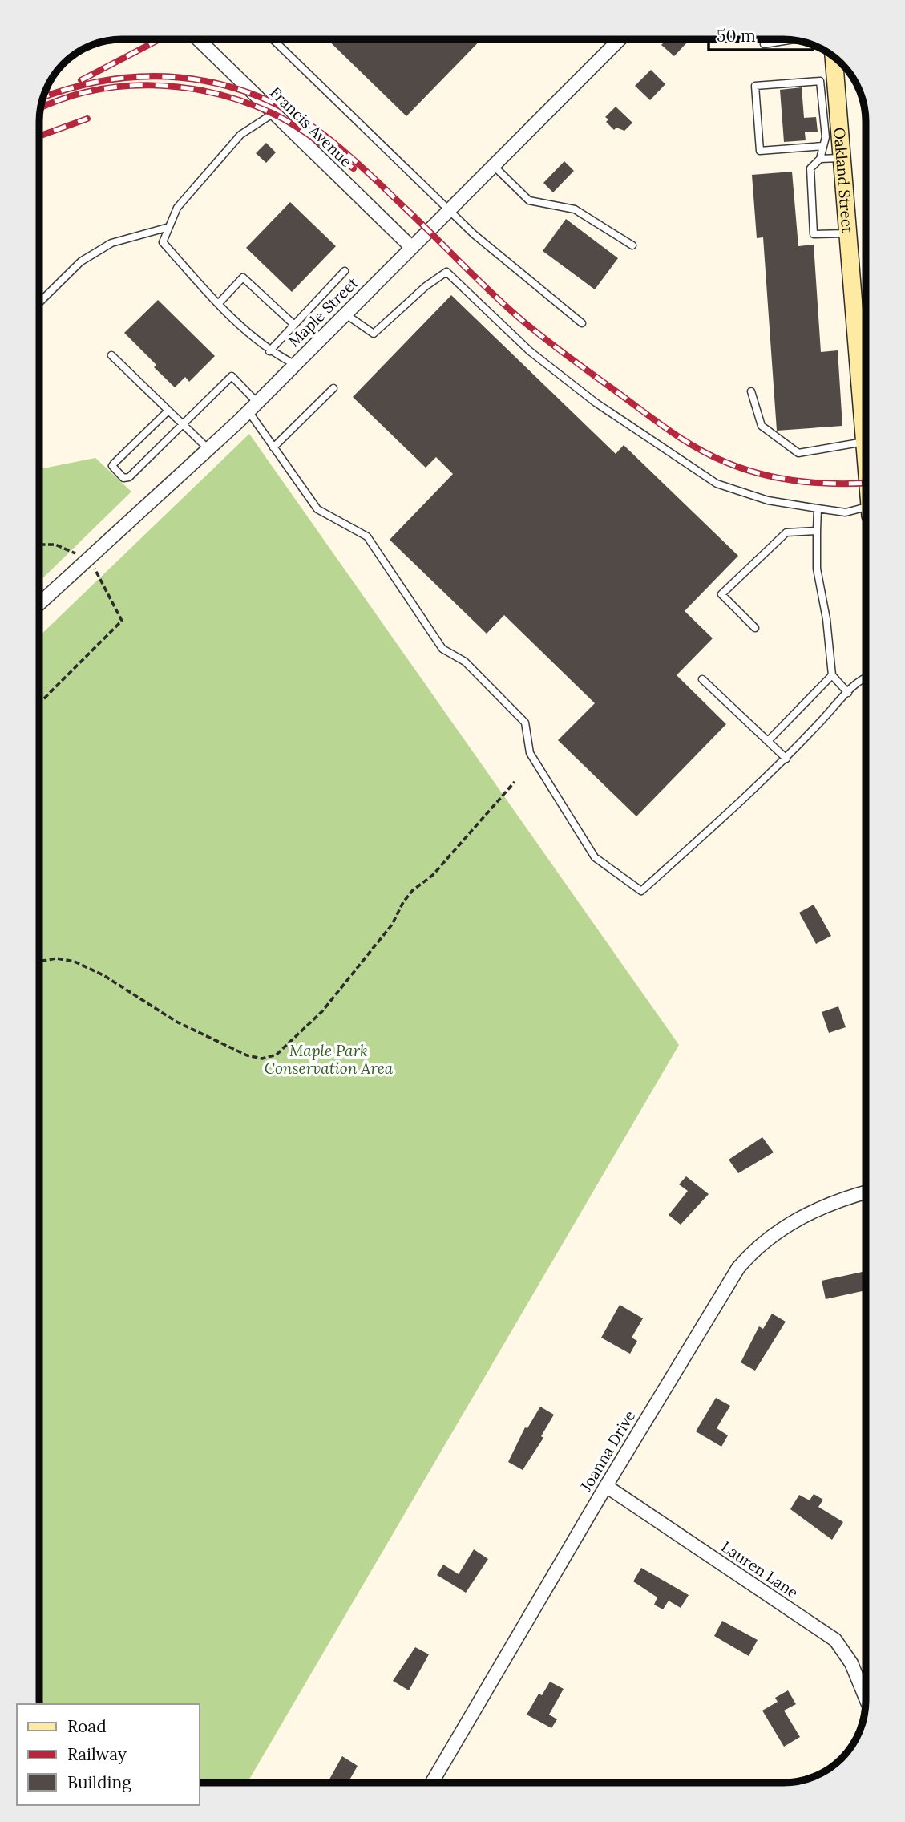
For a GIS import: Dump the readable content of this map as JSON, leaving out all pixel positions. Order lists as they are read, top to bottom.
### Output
{
  "streets": {
    "main road": ["Oakland Street"],
    "street": [
      "Francis Avenue",
      "Maple Street",
      "Joanna Drive",
      "Lauren Lane"
    ]
  },
  "crossings": [
    ["Francis Avenue", "Maple Street"],
    ["Joanna Drive", "Lauren Lane"]
  ],
  "parks": ["Maple Park Conservation Area"],
  "legend": ["Road", "Railway", "Building"],
  "scale_bar": "50 m"
}
